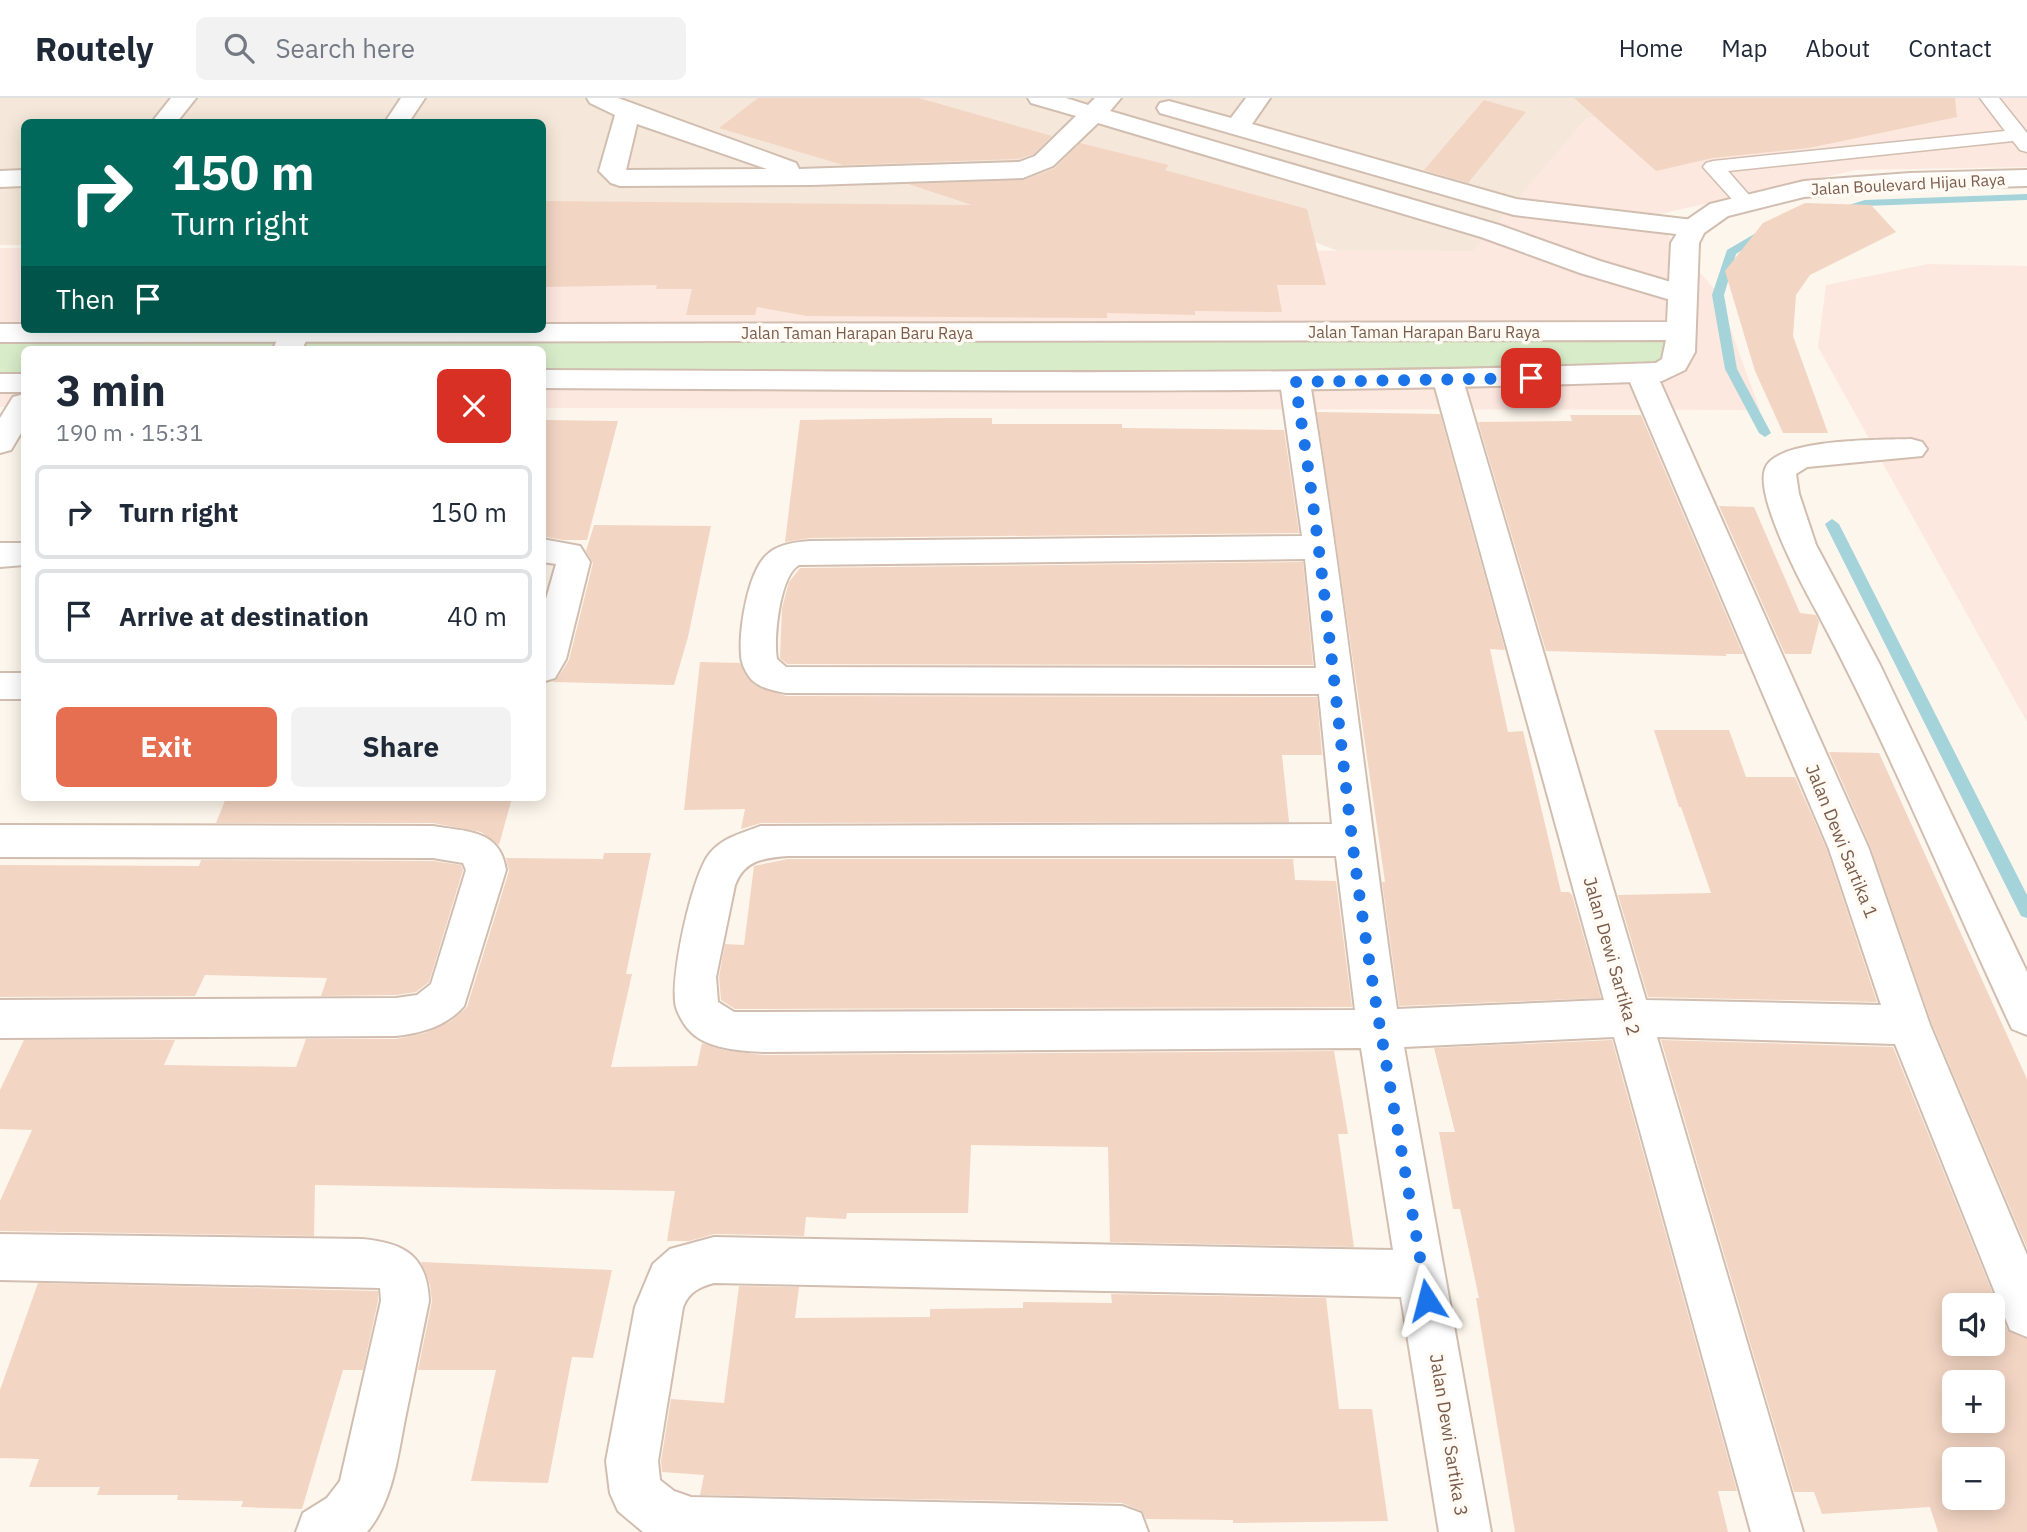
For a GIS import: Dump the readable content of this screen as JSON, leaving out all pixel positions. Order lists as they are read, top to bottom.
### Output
{
  "streets": {
    "street": [
      "Jalan Boulevard Hijau Raya",
      "Jalan Taman Harapan Baru Raya",
      "Jalan Dewi Sartika 1",
      "Jalan Dewi Sartika 2",
      "Jalan Dewi Sartika 3"
    ]
  },
  "page": {
    "header": "Routely",
    "search": "Search here",
    "nav": [
      "Home",
      "Map",
      "About",
      "Contact"
    ],
    "turn": ["150 m", "Turn right"],
    "then": "Then",
    "heading": ["3 min", "190 m · 15:31"],
    "list": [
      {
        "name": "Turn right",
        "value": "150 m"
      },
      {
        "name": "Arrive at destination",
        "value": "40 m"
      }
    ],
    "buttons": ["Exit", "Share"],
    "map_buttons": ["+", "−"]
  }
}
